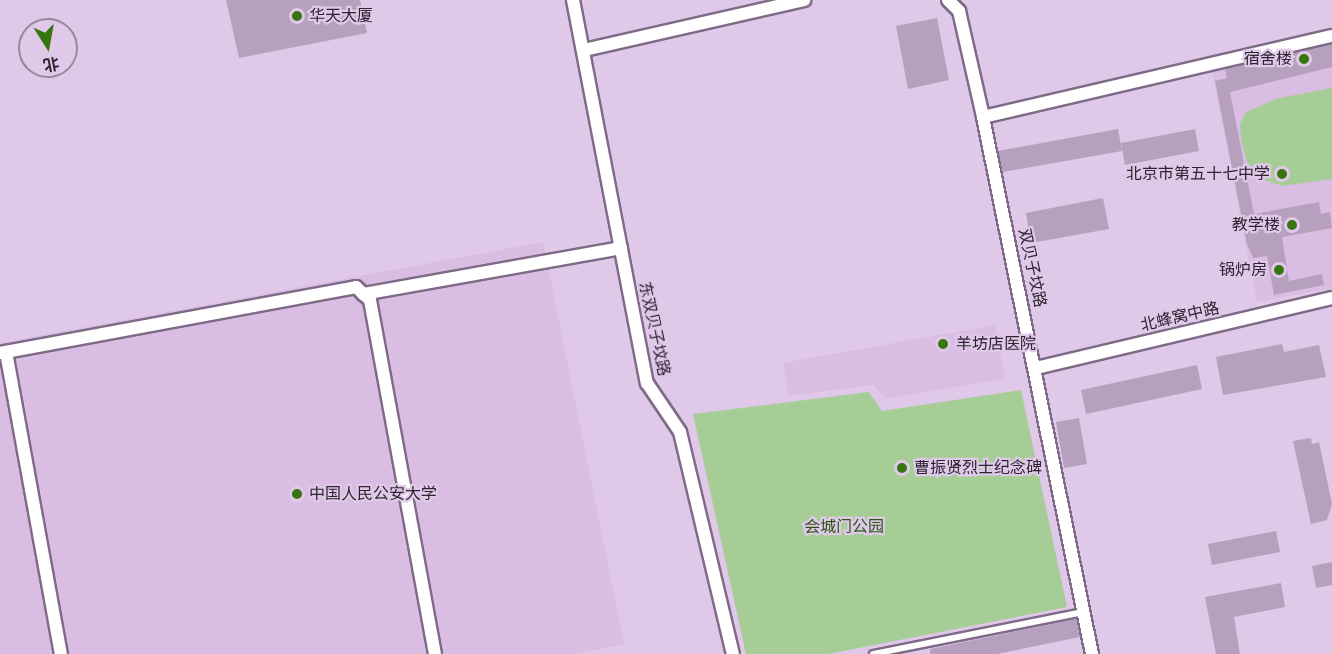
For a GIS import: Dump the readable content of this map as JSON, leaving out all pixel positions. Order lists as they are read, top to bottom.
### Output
{
  "streets": {
    "street": ["双贝子坟路", "北蜂窝中路", "东双贝子坟路"]
  },
  "crossings": [
    ["双贝子坟路", "北蜂窝中路"]
  ],
  "parks": ["会城门公园"],
  "places": [
    "华天大厦",
    "宿舍楼",
    "北京市第五十七中学",
    "教学楼",
    "锅炉房",
    "羊坊店医院",
    "曹振贤烈士纪念碑",
    "中国人民公安大学"
  ],
  "north": "bottom"
}
